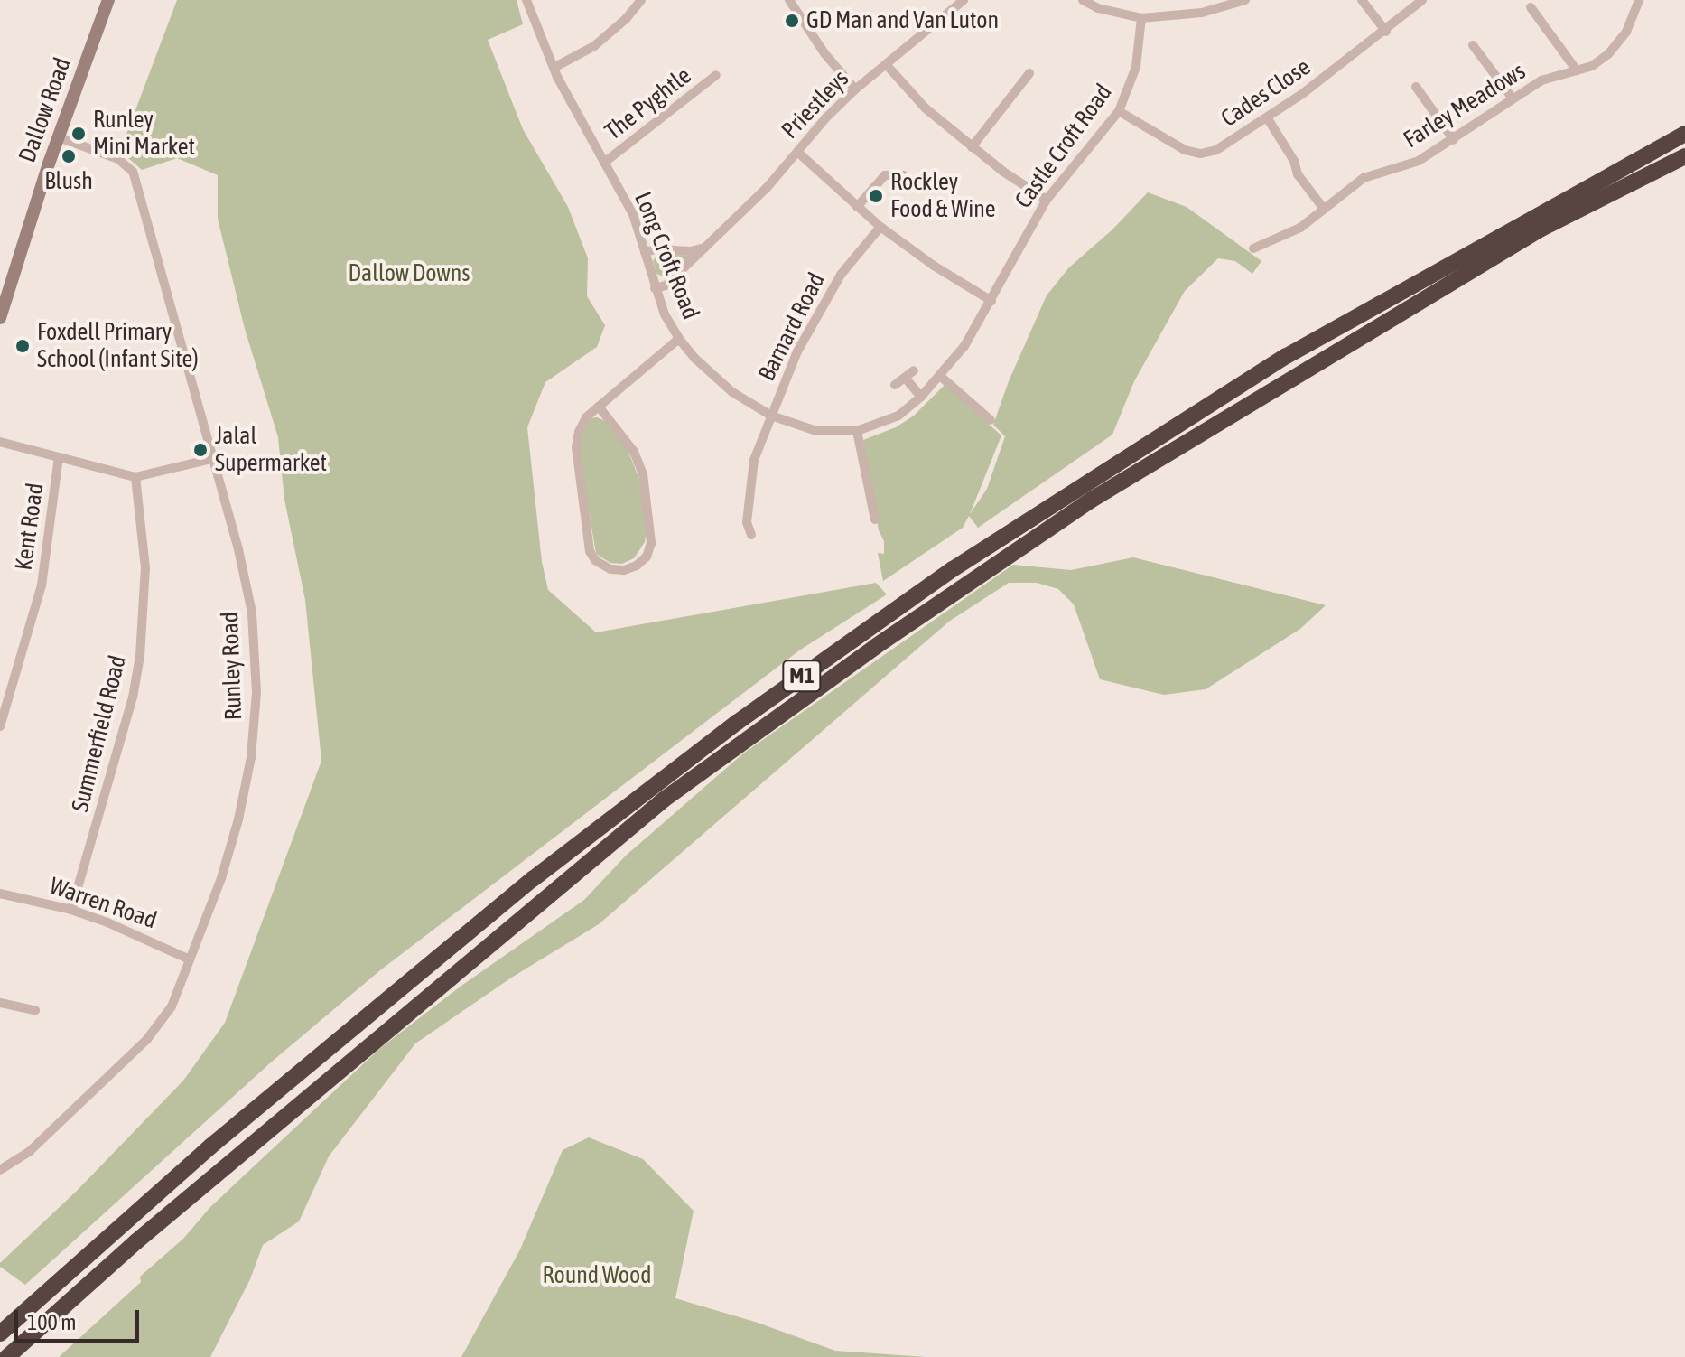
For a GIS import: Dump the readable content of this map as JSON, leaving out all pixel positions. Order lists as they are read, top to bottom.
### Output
{
  "streets": {
    "highway": ["M1"],
    "street": [
      "Cades Close",
      "The Pyghtle",
      "Priestleys",
      "Farley Meadows",
      "Dallow Road",
      "Castle Croft Road",
      "Long Croft Road",
      "Barnard Road",
      "Kent Road",
      "Runley Road",
      "Summerfield Road",
      "Warren Road"
    ]
  },
  "crossings": [
    ["Cades Close", "Castle Croft Road"],
    ["The Pyghtle", "Long Croft Road"],
    ["Priestleys", "Long Croft Road"],
    ["Dallow Road", "Runley Road"],
    ["Castle Croft Road", "Long Croft Road"],
    ["Castle Croft Road", "Barnard Road"],
    ["Long Croft Road", "Barnard Road"],
    ["Runley Road", "Warren Road"],
    ["Summerfield Road", "Warren Road"]
  ],
  "parks": ["Dallow Downs", "Round Wood"],
  "places": [
    "GD Man and Van Luton",
    "Runley Mini Market",
    "Blush",
    "Rockley Food & Wine",
    "Foxdell Primary School (Infant Site)",
    "Jalal Supermarket"
  ],
  "scale_bar": "100 m"
}
